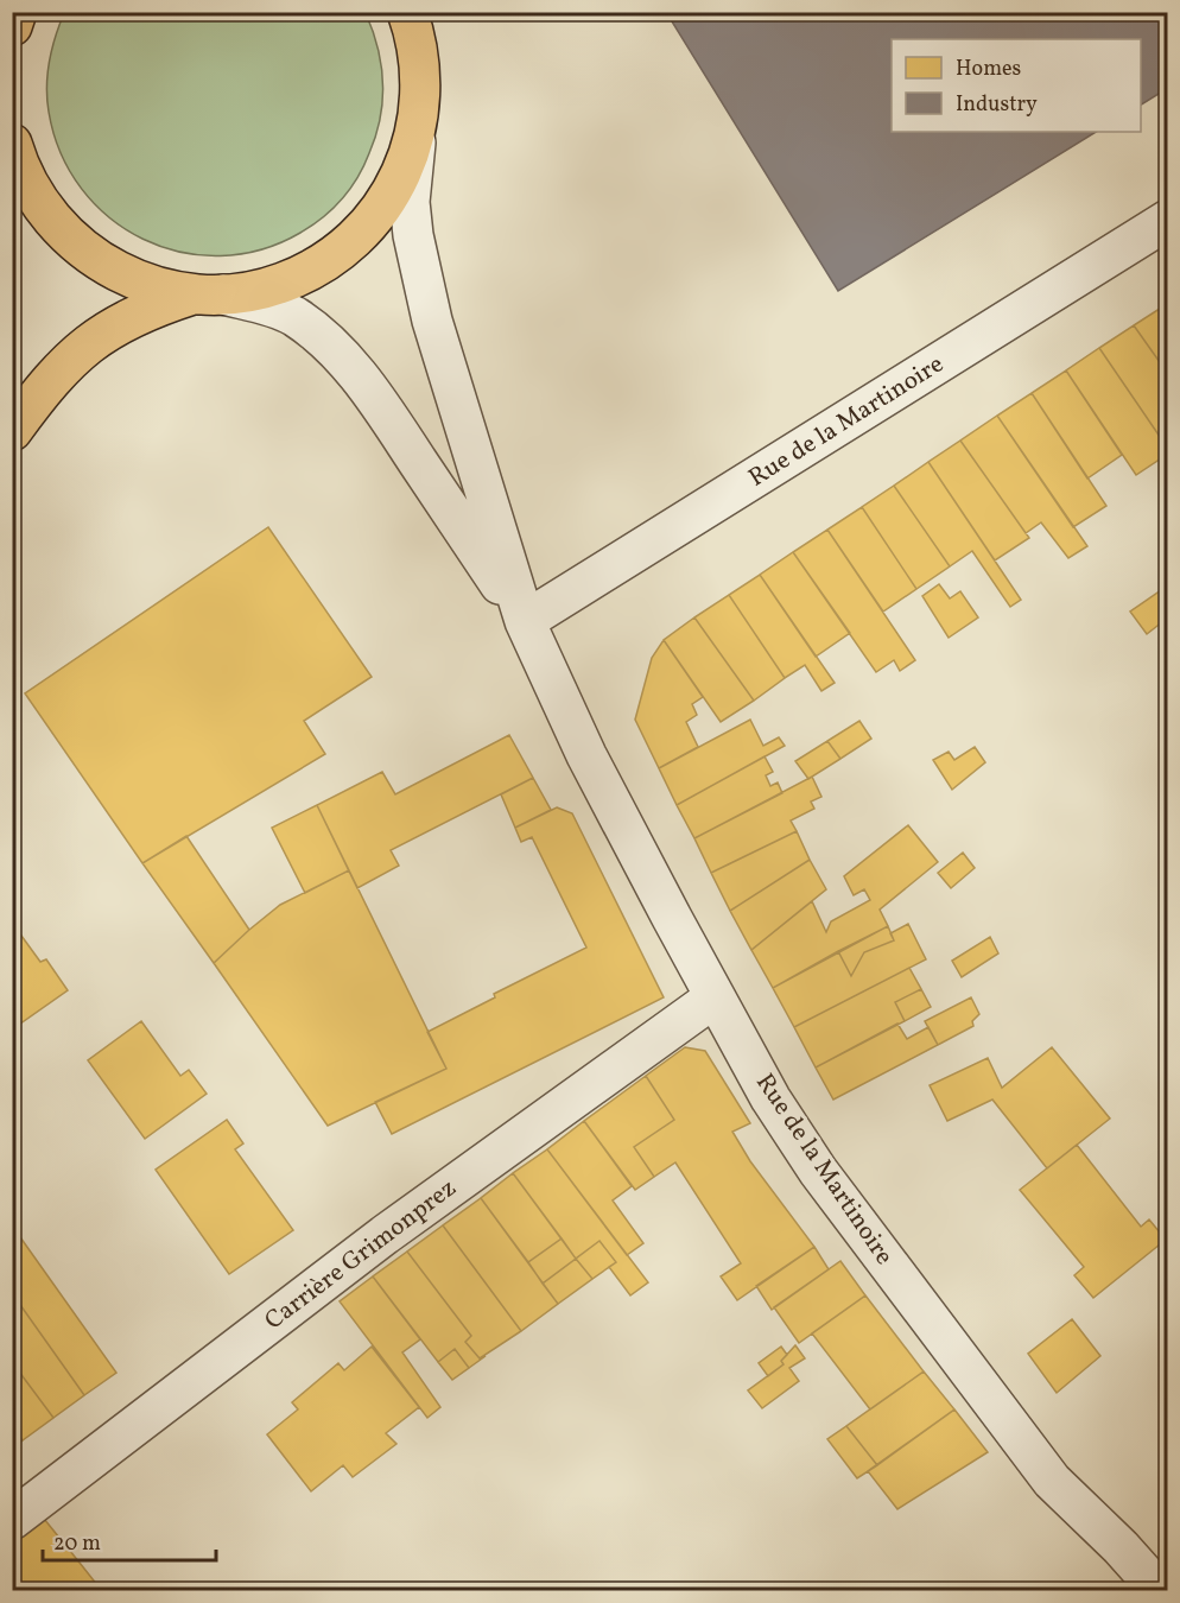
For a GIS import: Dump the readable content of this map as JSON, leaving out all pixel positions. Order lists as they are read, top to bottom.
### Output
{
  "streets": {
    "street": ["Rue de la Martinoire", "Carrière Grimonprez"]
  },
  "crossings": [
    ["Rue de la Martinoire", "Carrière Grimonprez"]
  ],
  "legend": ["Homes", "Industry"],
  "scale_bar": "20 m"
}
